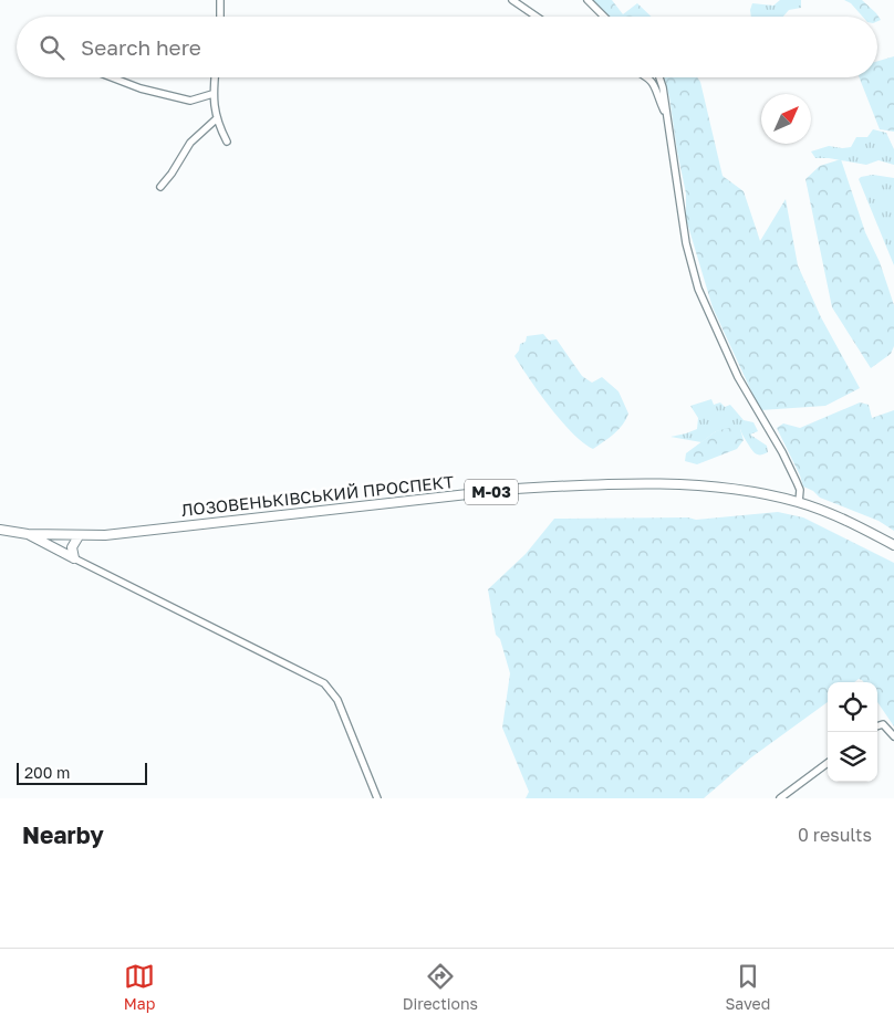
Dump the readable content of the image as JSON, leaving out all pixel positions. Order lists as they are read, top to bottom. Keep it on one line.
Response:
{"streets":{"highway":["М-03","ЛОЗОВЕНЬКІВСЬКИЙ ПРОСПЕКТ"]},"scale_bar":"200 m","north":"top right","page":{"search":"Search here","scale":"200 m","heading":["Nearby","0 results"],"nav":["Map","Directions","Saved"]}}
